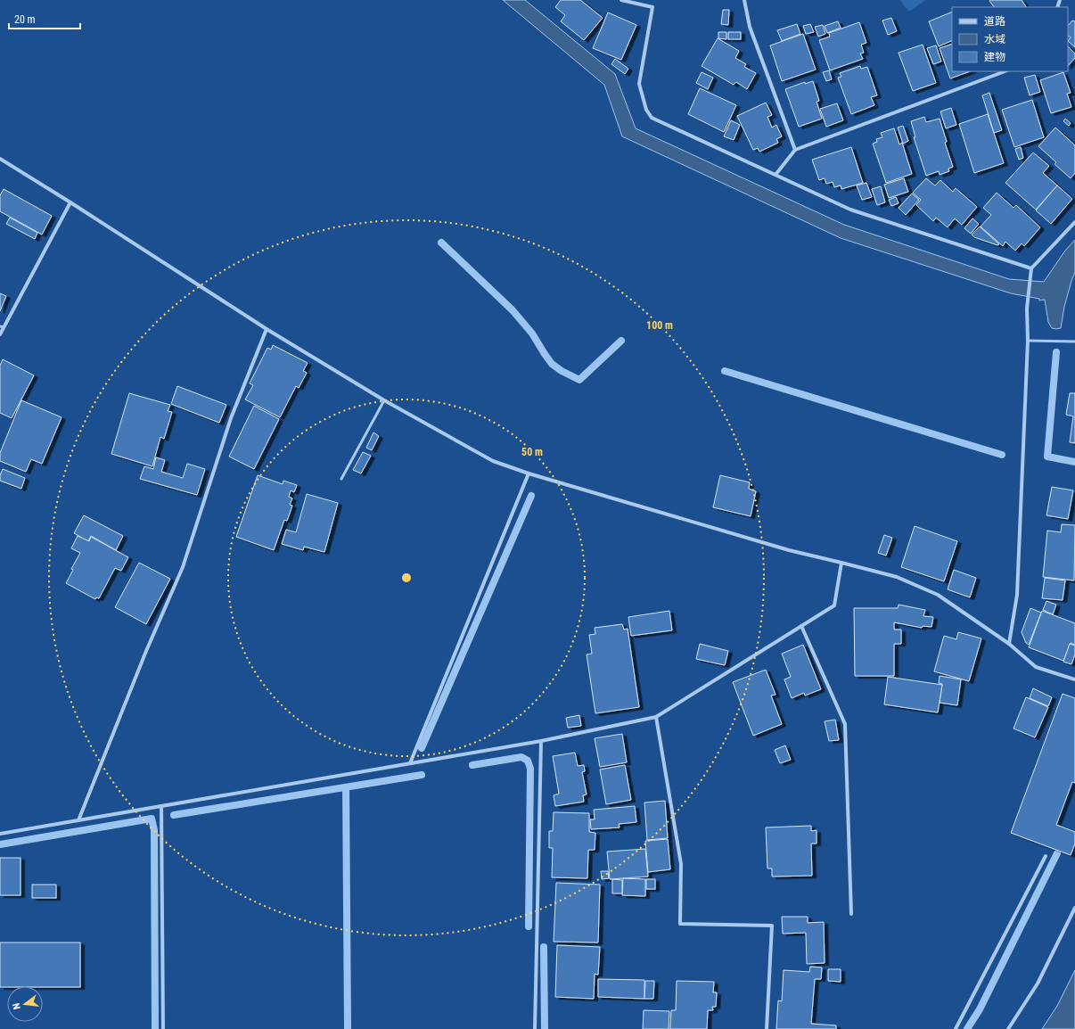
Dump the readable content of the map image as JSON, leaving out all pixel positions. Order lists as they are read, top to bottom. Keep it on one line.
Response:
{"legend":["道路","水域","建物"],"scale_bar":"20 m","north":"left","rings":["100 m","50 m"]}
